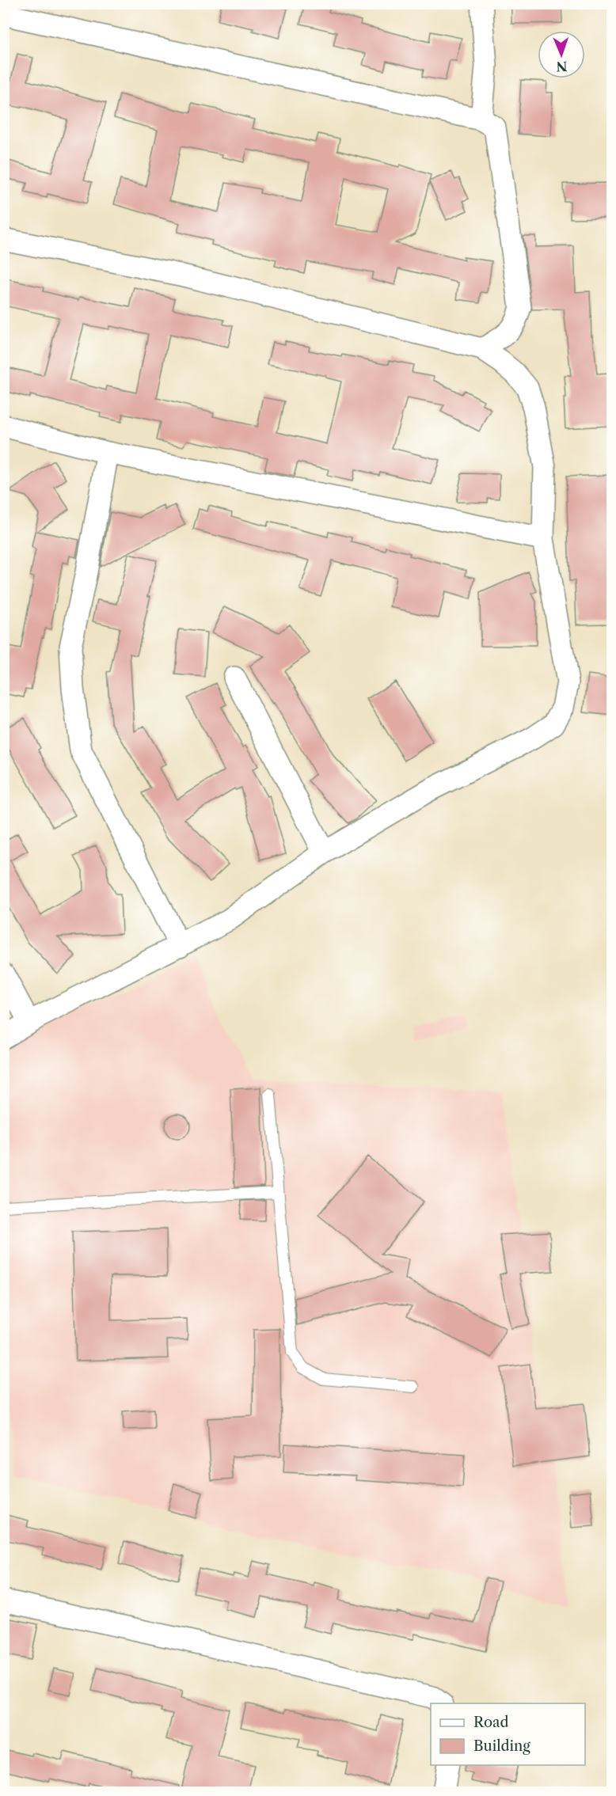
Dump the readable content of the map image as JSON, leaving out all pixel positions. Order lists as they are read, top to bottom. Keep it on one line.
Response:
{"legend":["Road","Building"],"north":"bottom"}
